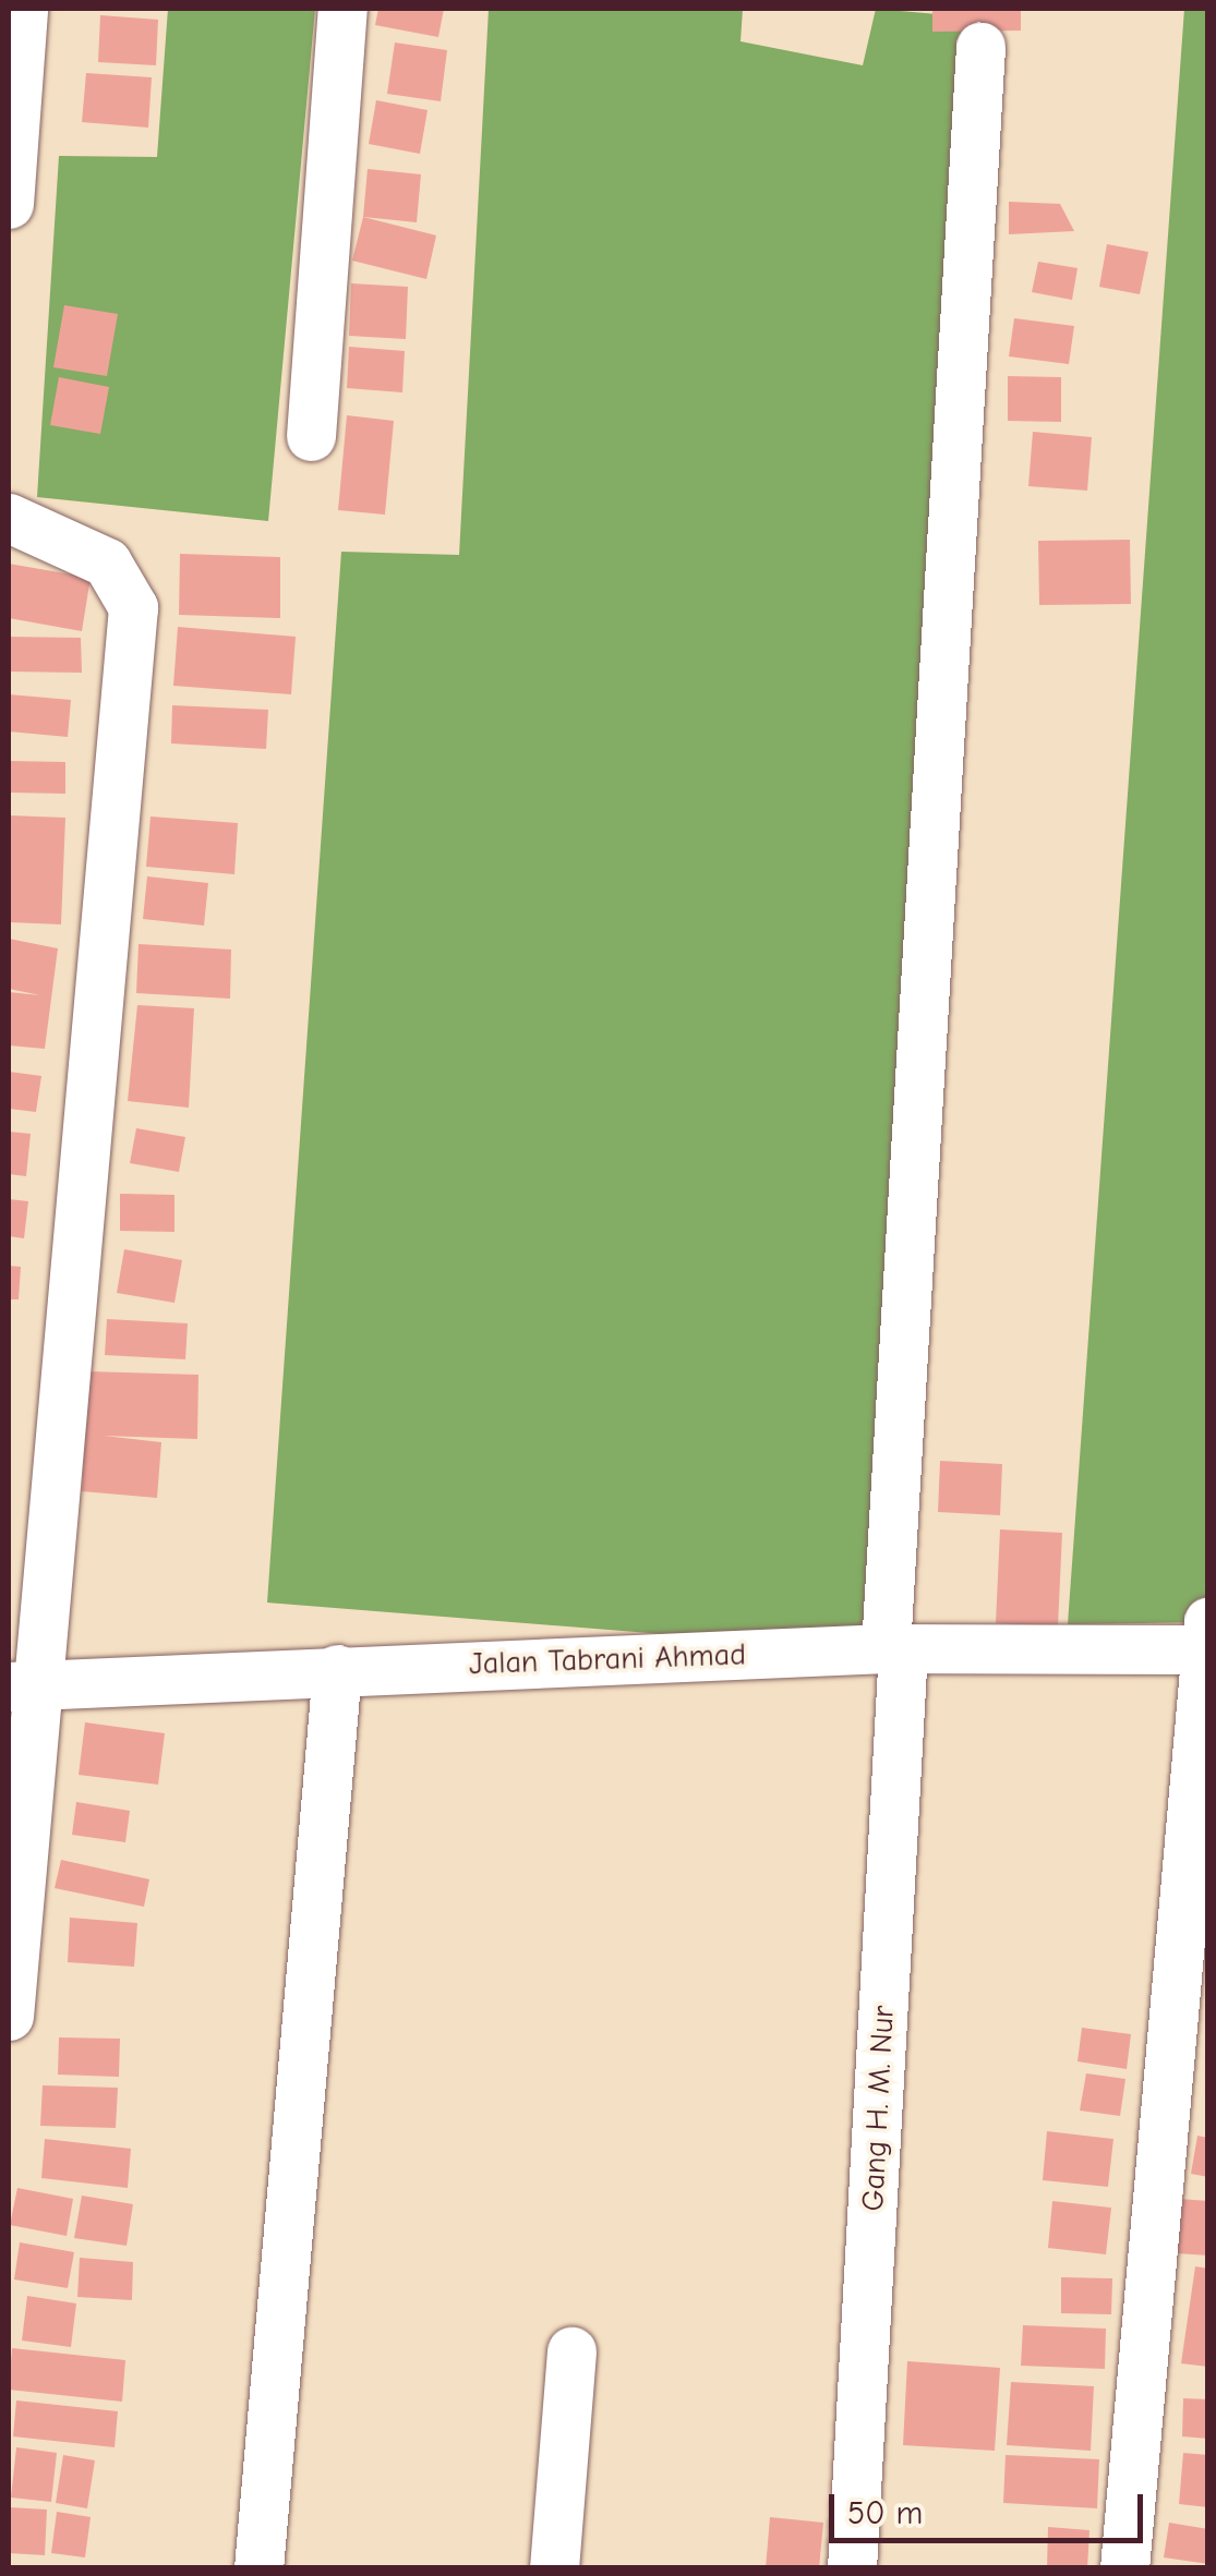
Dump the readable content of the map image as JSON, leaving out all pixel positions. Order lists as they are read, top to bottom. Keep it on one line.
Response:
{"streets":{"street":["Jalan Tabrani Ahmad","Gang H. M. Nur"]},"crossings":[["Jalan Tabrani Ahmad","Gang H. M. Nur"]],"scale_bar":"50 m"}
